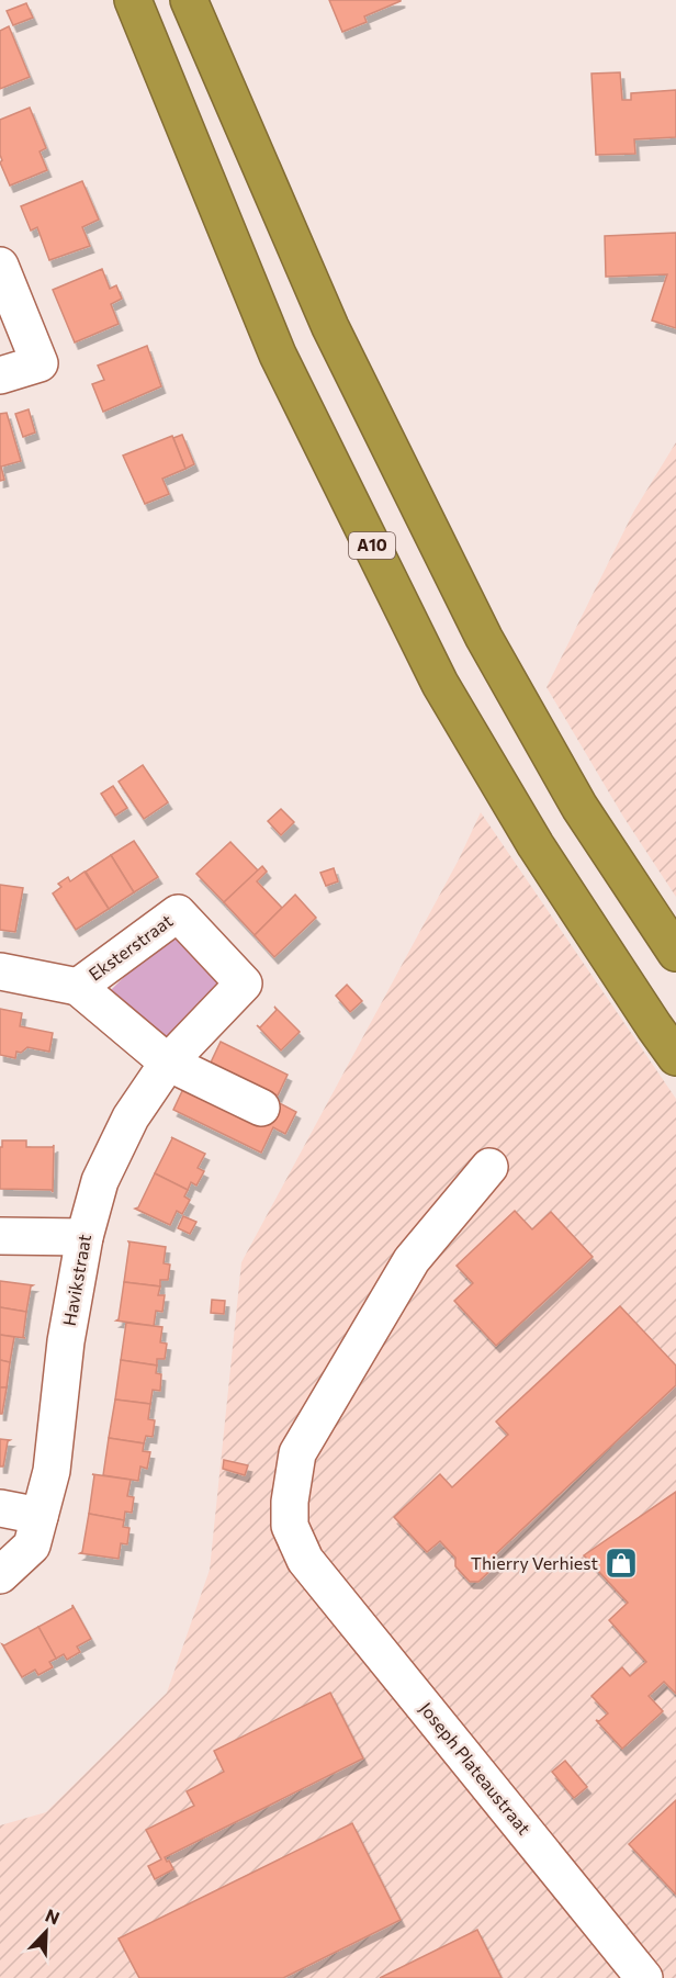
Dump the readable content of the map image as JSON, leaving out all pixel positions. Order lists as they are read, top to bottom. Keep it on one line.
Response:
{"streets":{"highway":["A10"],"street":["Eksterstraat","Havikstraat","Joseph Plateaustraat"]},"crossings":[["Eksterstraat","Havikstraat"]],"places":{"shop":["Thierry Verhiest"]},"north":"top right"}
